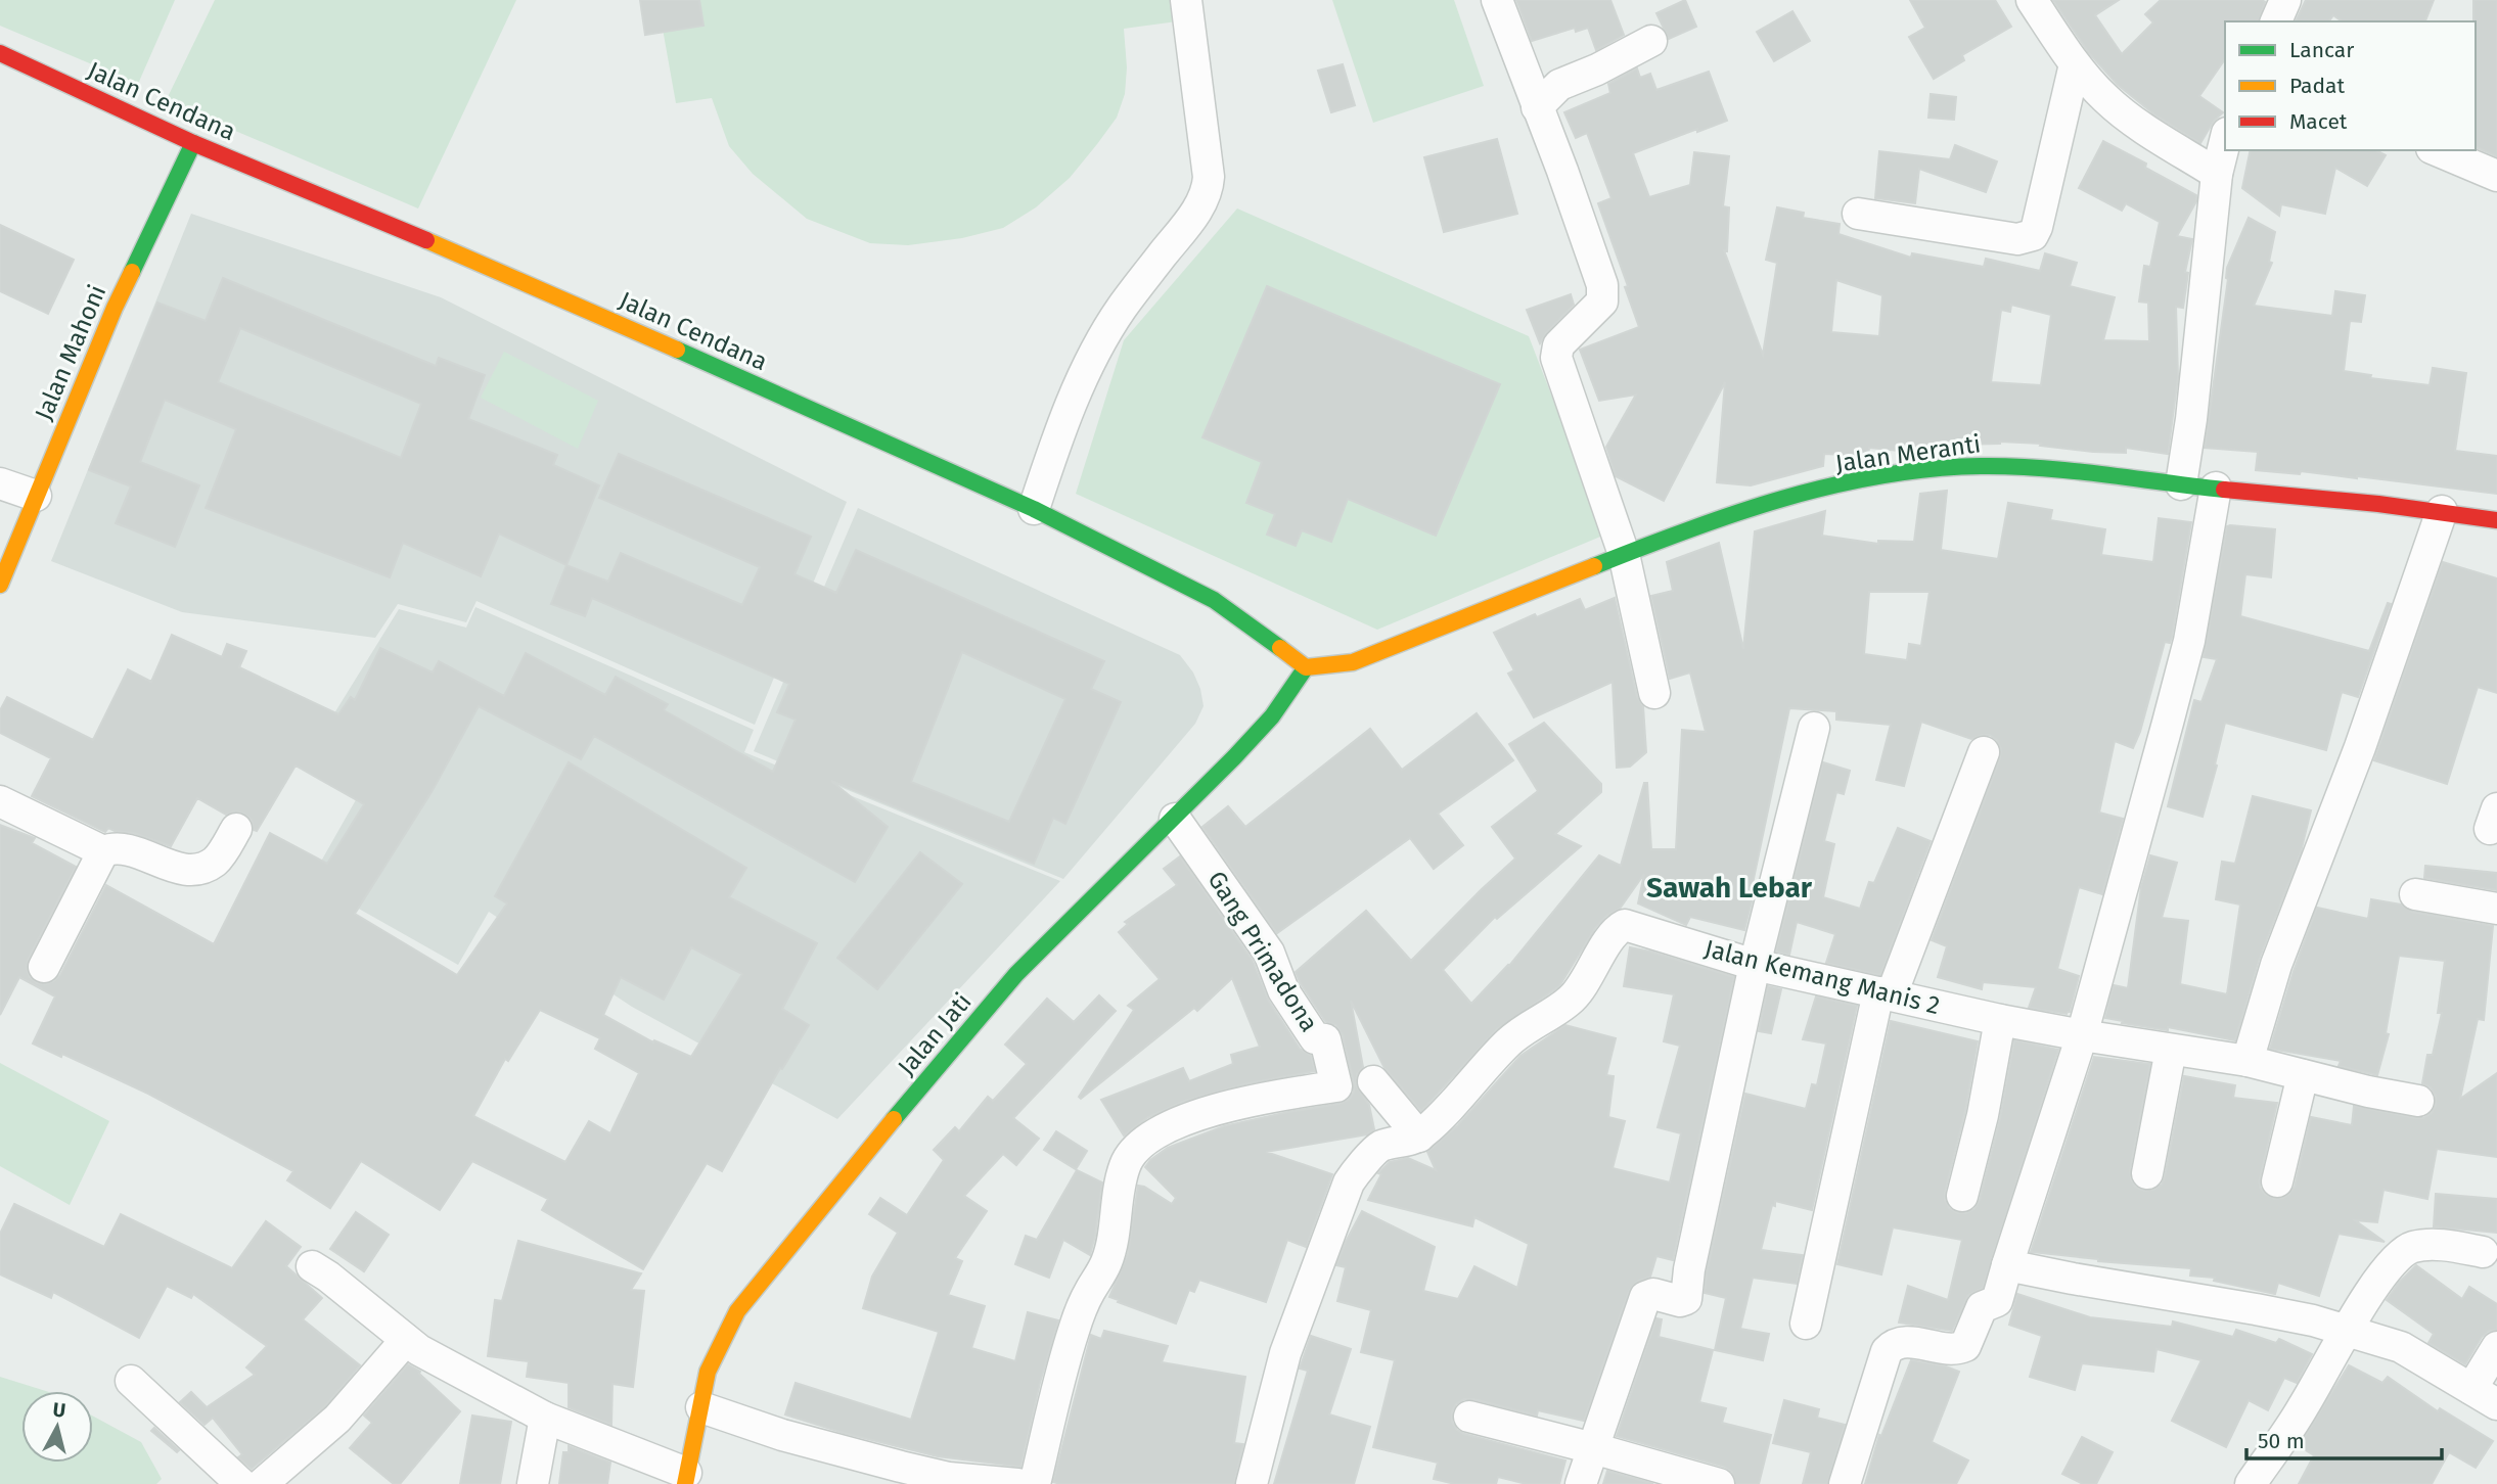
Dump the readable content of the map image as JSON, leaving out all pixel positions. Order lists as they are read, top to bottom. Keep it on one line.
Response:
{"streets":{"main road":["Jalan Cendana","Jalan Mahoni","Jalan Meranti","Jalan Jati"],"street":["Gang Primadona","Jalan Kemang Manis 2"]},"crossings":[["Jalan Cendana","Jalan Mahoni"],["Jalan Cendana","Jalan Meranti"],["Jalan Cendana","Jalan Jati"],["Jalan Meranti","Jalan Jati"],["Gang Primadona","Jalan Jati"]],"districts":["Sawah Lebar"],"legend":["Lancar","Padat","Macet"],"scale_bar":"50 m","north":"top"}
